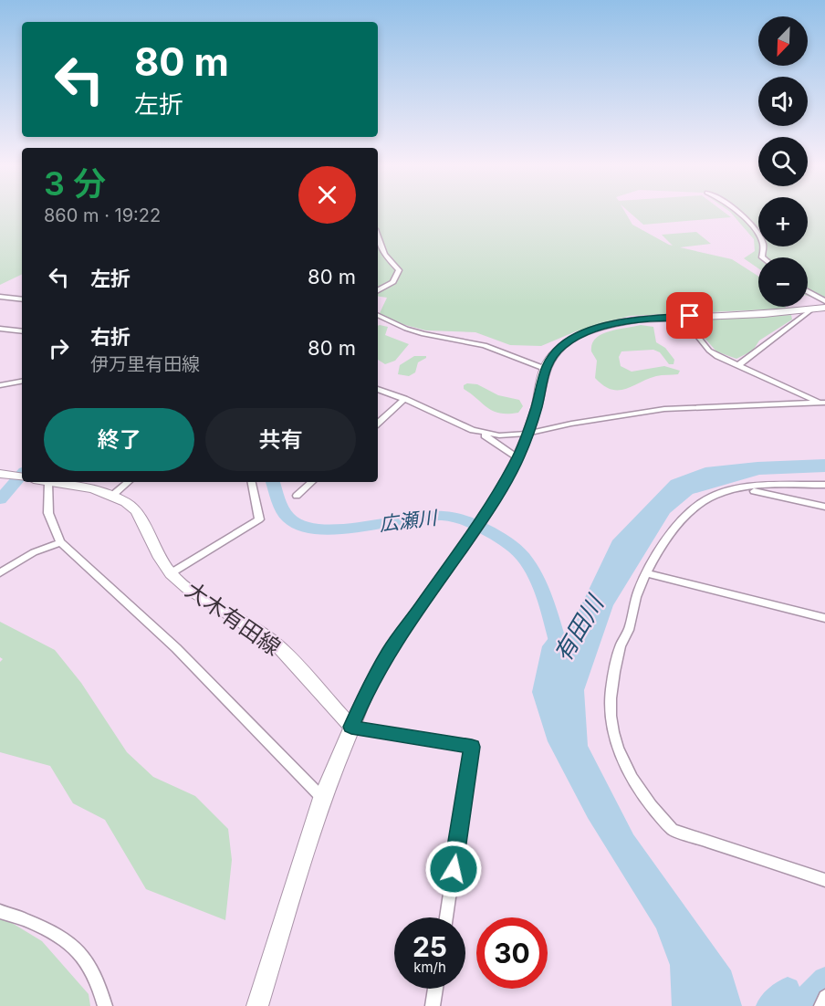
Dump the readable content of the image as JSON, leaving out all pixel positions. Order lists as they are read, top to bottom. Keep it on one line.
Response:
{"streets":{"main road":["大木有田線"]},"water":["広瀬川","有田川"],"north":"bottom left","page":{"map_buttons":["+","−"],"turn":["80 m","左折"],"heading":["3 分","860 m · 19:22"],"list":[{"name":"左折","value":"80 m"},{"name":"右折","note":"伊万里有田線","value":"80 m"}],"buttons":["終了","共有"],"speed":"25 km/h","limit":"30"}}
